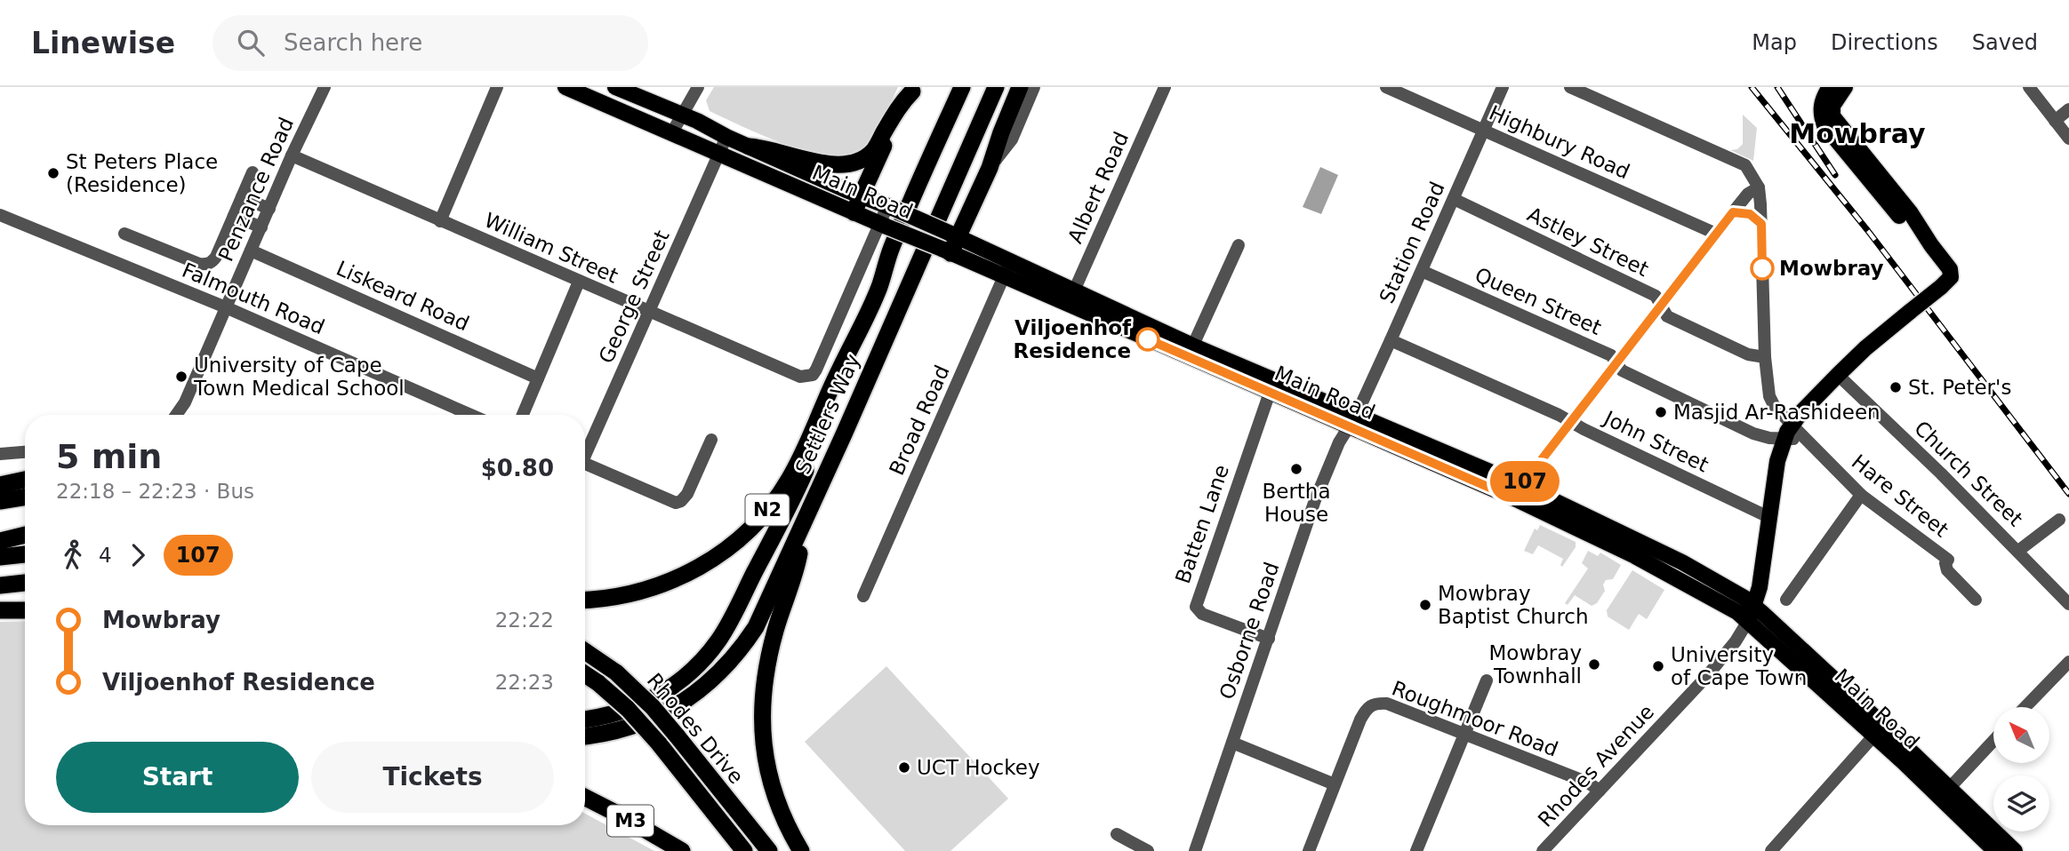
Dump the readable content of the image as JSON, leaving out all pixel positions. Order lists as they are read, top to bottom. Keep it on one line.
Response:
{"streets":{"highway":["Settlers Way","N2","Rhodes Drive","M3"],"main road":["Main Road"],"street":["Highbury Road","Albert Road","Penzance Road","Astley Street","Station Road","William Street","Liskeard Road","George Street","Falmouth Road","Queen Street","Broad Road","John Street","Church Street","Hare Street","Batten Lane","Osborne Road","Roughmoor Road","Rhodes Avenue"]},"crossings":[["Highbury Road","Station Road"],["Albert Road","Main Road"],["Penzance Road","William Street"],["Penzance Road","Liskeard Road"],["Penzance Road","Falmouth Road"],["Main Road","Station Road"],["Main Road","William Street"],["Main Road","George Street"],["Main Road","Broad Road"],["Main Road","Batten Lane"],["Main Road","Osborne Road"],["Main Road","Rhodes Avenue"],["Astley Street","Station Road"],["Astley Street","Hare Street"],["Station Road","Queen Street"],["Station Road","John Street"],["Station Road","Osborne Road"],["William Street","George Street"],["Queen Street","Hare Street"],["Batten Lane","Osborne Road"],["Roughmoor Road","Rhodes Avenue"]],"districts":["Mowbray"],"places":["St Peters Place (Residence)","Mowbray","Viljoenhof Residence","University of Cape Town Medical School","St. Peter's","Masjid Ar-Rashideen","Bertha House","Mowbray Baptist Church","Mowbray Townhall","University of Cape Town","UCT Hockey"],"lines":["bus line 107"],"north":"top left","page":{"header":"Linewise","search":"Search here","nav":["Map","Directions","Saved"],"on_map":"107","heading":["5 min","22:18 – 22:23 · Bus","$0.80"],"legs":["4","107"],"list":[{"name":"Mowbray","value":"22:22"},{"name":"Viljoenhof Residence","value":"22:23"}],"buttons":["Start","Tickets"]}}
